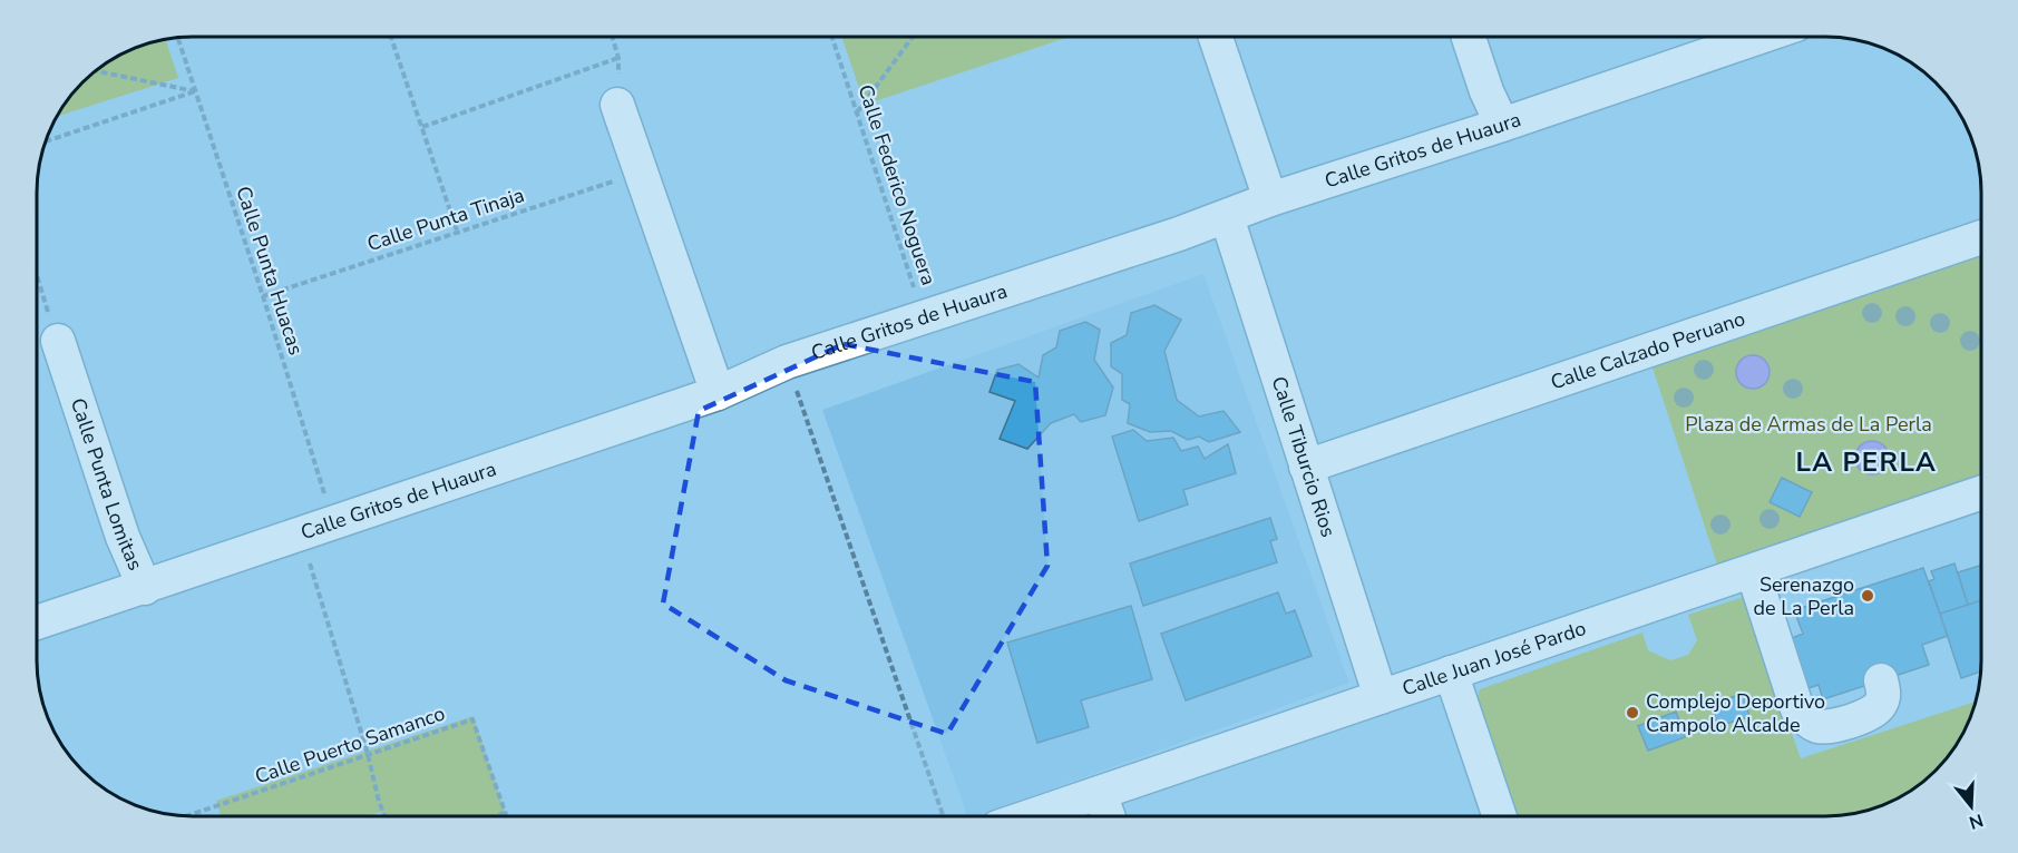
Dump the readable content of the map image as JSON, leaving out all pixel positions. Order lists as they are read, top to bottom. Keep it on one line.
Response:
{"streets":{"street":["Calle Gritos de Huaura","Calle Calzado Peruano","Calle Tiburcio Rios","Calle Punta Lomitas","Calle Juan José Pardo"],"path":["Calle Federico Noguera","Calle Punta Tinaja","Calle Punta Huacas","Calle Puerto Samanco"]},"crossings":[["Calle Gritos de Huaura","Calle Federico Noguera"],["Calle Gritos de Huaura","Calle Punta Huacas"],["Calle Gritos de Huaura","Calle Tiburcio Rios"],["Calle Gritos de Huaura","Calle Punta Lomitas"],["Calle Punta Tinaja","Calle Punta Huacas"],["Calle Calzado Peruano","Calle Tiburcio Rios"],["Calle Tiburcio Rios","Calle Juan José Pardo"]],"districts":["LA PERLA"],"parks":["Plaza de Armas de La Perla"],"places":["Serenazgo de La Perla","Complejo Deportivo Campolo Alcalde"],"north":"bottom"}
